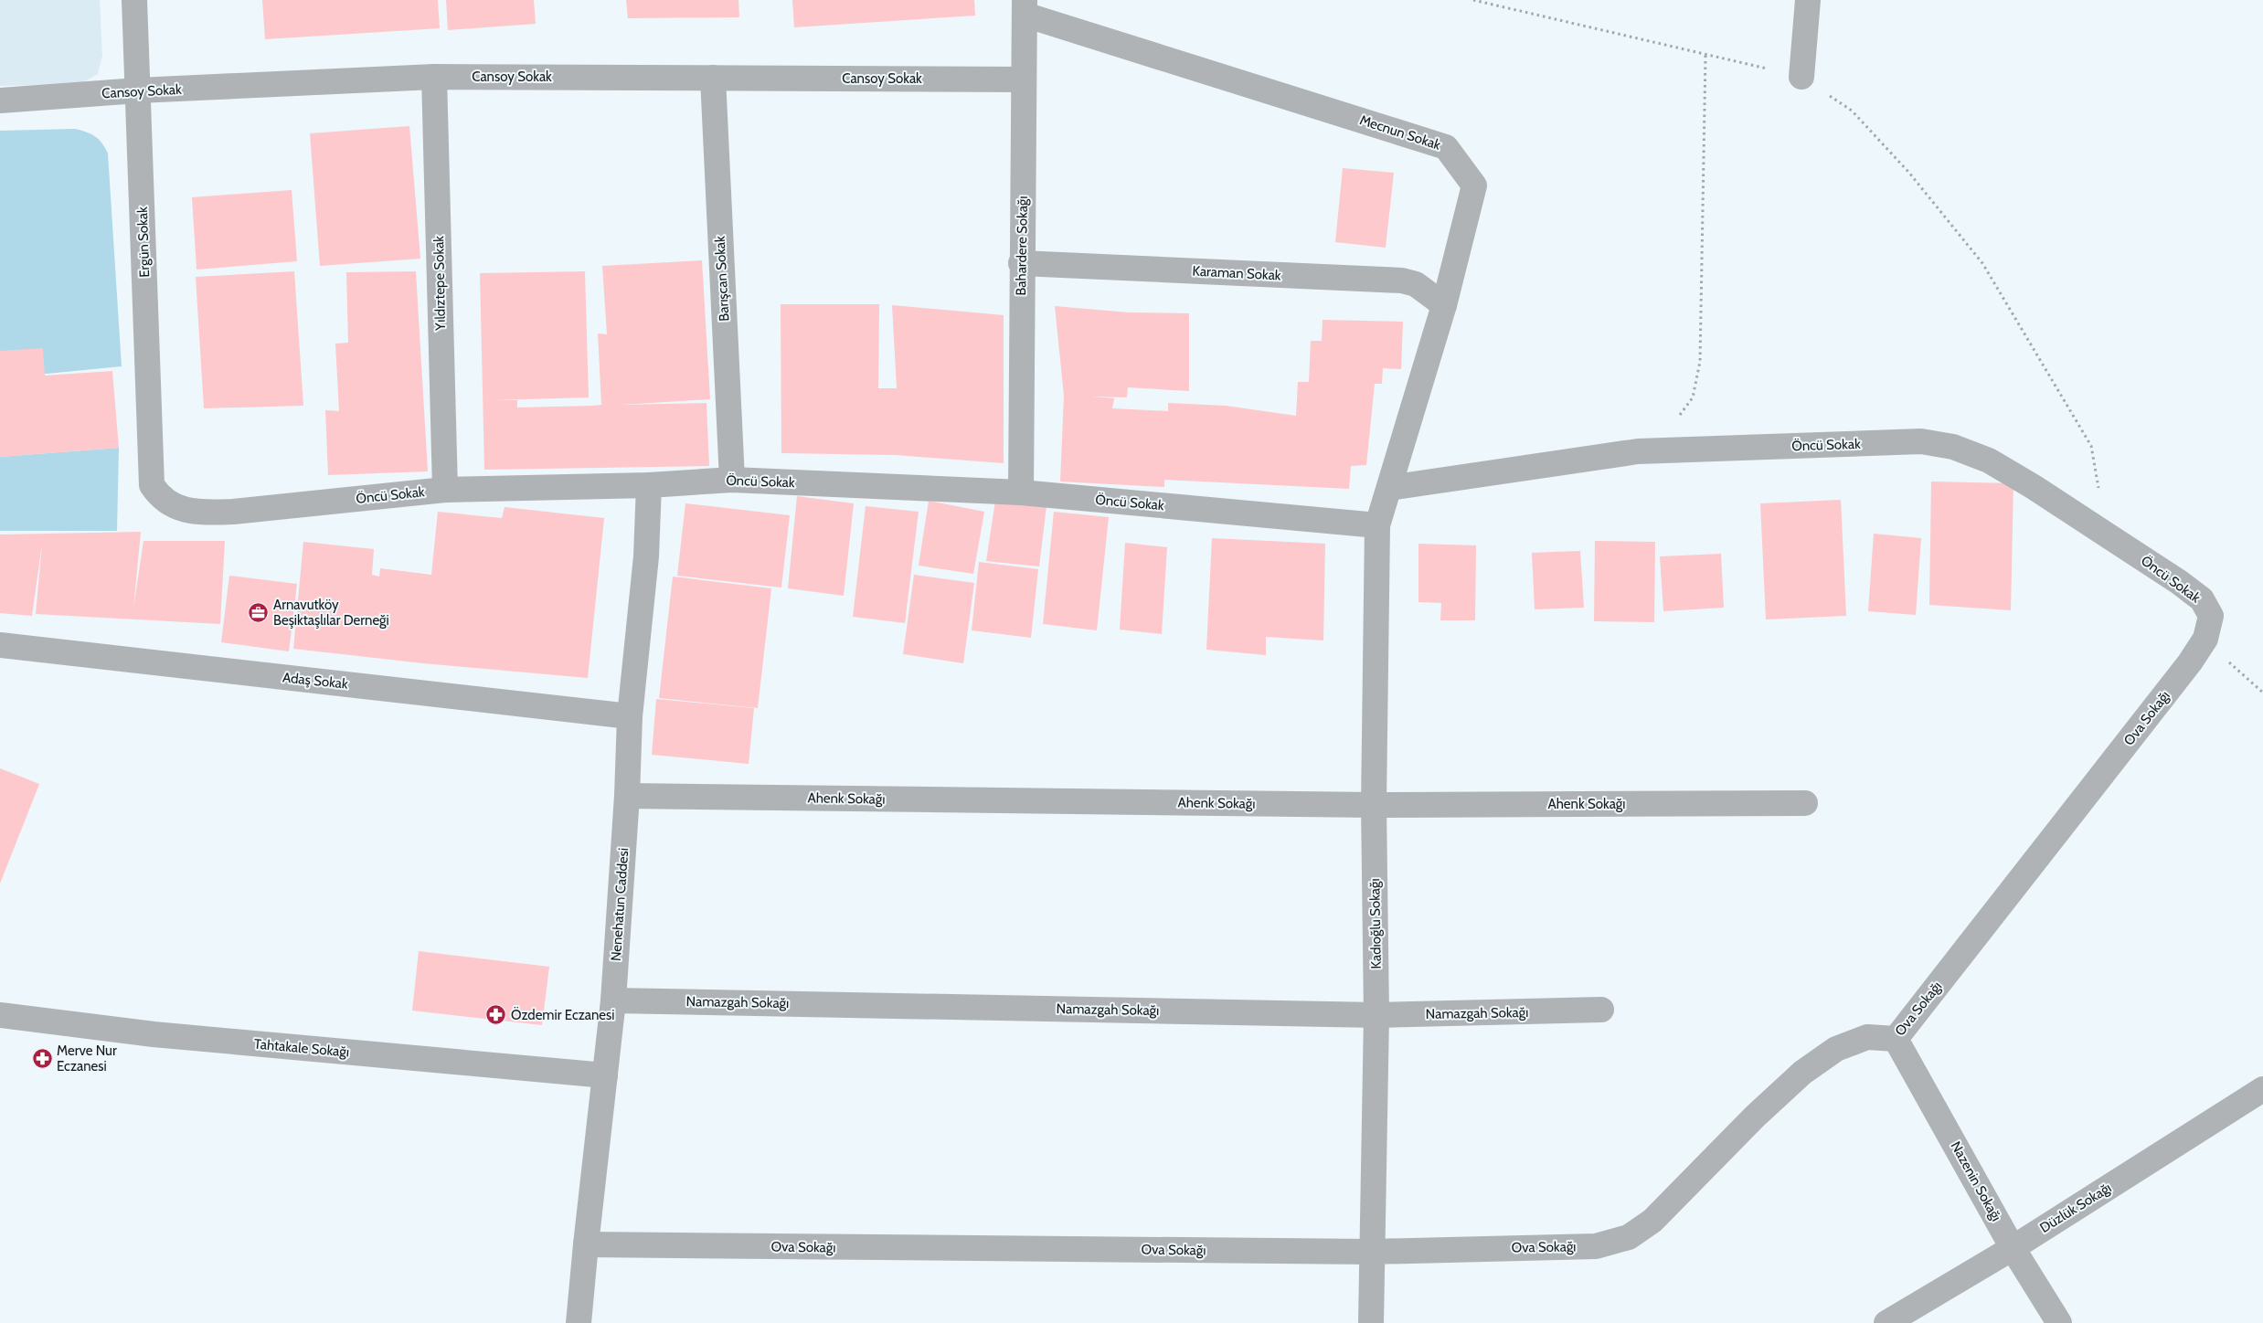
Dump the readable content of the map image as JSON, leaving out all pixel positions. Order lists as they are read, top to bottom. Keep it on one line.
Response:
{"streets":{"street":["Cansoy Sokak","Mecnun Sokak","Ergün Sokak","Bahardere Sokağı","Karaman Sokak","Barışcan Sokak","Yıldıztepe Sokak","Öncü Sokak","Adaş Sokak","Ova Sokağı","Ahenk Sokağı","Nenehatun Caddesi","Kadıoğlu Sokağı","Namazgah Sokağı","Tahtakale Sokağı","Nazenin Sokağı","Düzlük Sokağı"]},"crossings":[["Cansoy Sokak","Ergün Sokak"],["Cansoy Sokak","Bahardere Sokağı"],["Cansoy Sokak","Barışcan Sokak"],["Cansoy Sokak","Yıldıztepe Sokak"],["Mecnun Sokak","Bahardere Sokağı"],["Mecnun Sokak","Karaman Sokak"],["Mecnun Sokak","Öncü Sokak"],["Mecnun Sokak","Kadıoğlu Sokağı"],["Ergün Sokak","Öncü Sokak"],["Bahardere Sokağı","Karaman Sokak"],["Bahardere Sokağı","Öncü Sokak"],["Barışcan Sokak","Öncü Sokak"],["Yıldıztepe Sokak","Öncü Sokak"],["Öncü Sokak","Ova Sokağı"],["Öncü Sokak","Nenehatun Caddesi"],["Öncü Sokak","Kadıoğlu Sokağı"],["Adaş Sokak","Nenehatun Caddesi"],["Ova Sokağı","Nenehatun Caddesi"],["Ova Sokağı","Kadıoğlu Sokağı"],["Ova Sokağı","Nazenin Sokağı"],["Ahenk Sokağı","Nenehatun Caddesi"],["Ahenk Sokağı","Kadıoğlu Sokağı"],["Nenehatun Caddesi","Namazgah Sokağı"],["Nenehatun Caddesi","Tahtakale Sokağı"],["Kadıoğlu Sokağı","Namazgah Sokağı"],["Nazenin Sokağı","Düzlük Sokağı"]],"places":{"office":["Arnavutköy Beşiktaşlılar Derneği"],"pharmacy":["Özdemir Eczanesi","Merve Nur Eczanesi"]}}
